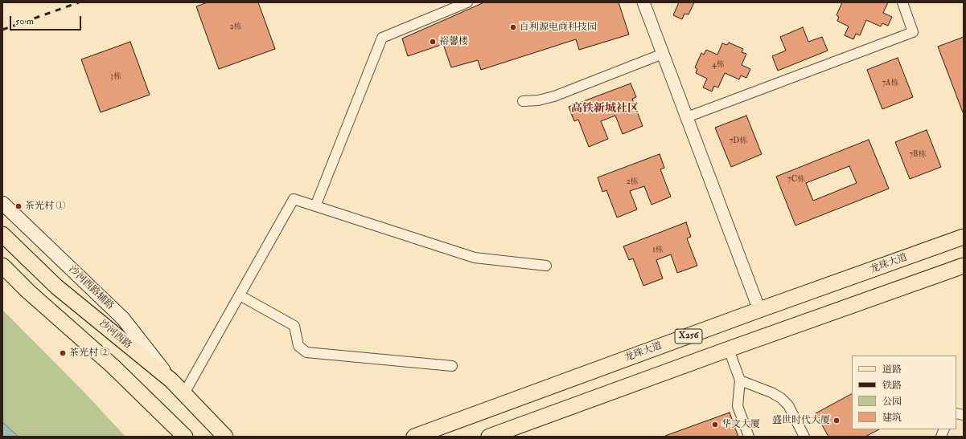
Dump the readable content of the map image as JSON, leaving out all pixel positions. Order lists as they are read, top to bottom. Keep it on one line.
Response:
{"streets":{"main road":["龙珠大道","沙河西路辅路","沙河西路","X256"]},"crossings":[["沙河西路辅路","沙河西路"]],"districts":["高铁新城社区"],"places":["百利源电商科技园","裕馨楼","茶光村 ①","茶光村 ②","盛世时代大厦","华文大厦"],"house_numbers":["2栋","4栋","3栋","7A栋","7D栋","7B栋","7C栋","2栋","1栋"],"legend":["道路","铁路","公园","建筑"],"scale_bar":"50 m"}
